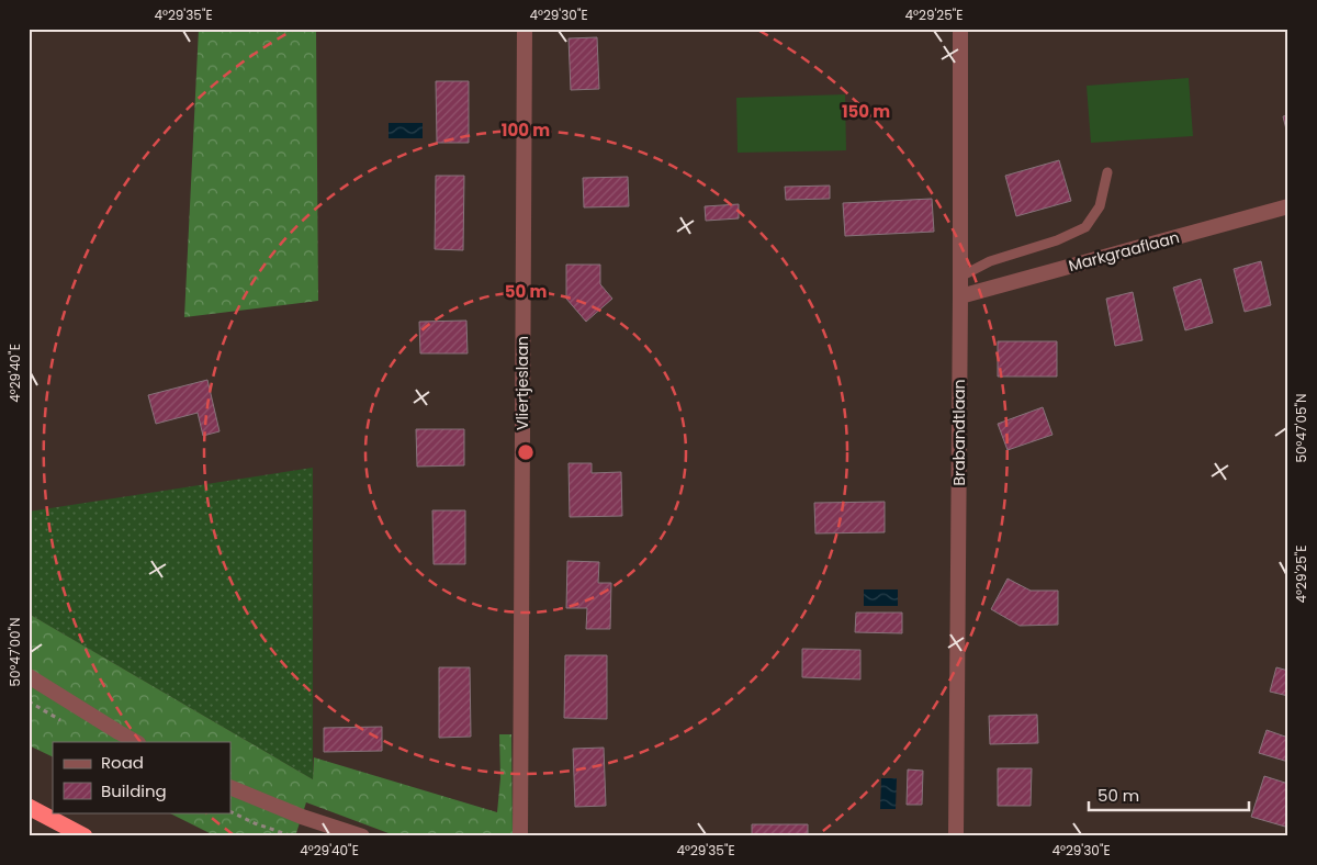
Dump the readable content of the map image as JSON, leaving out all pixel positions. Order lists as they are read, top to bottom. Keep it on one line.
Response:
{"streets":{"street":["Markgraaflaan","Vliertjeslaan","Brabandtlaan"]},"crossings":[["Markgraaflaan","Brabandtlaan"]],"legend":["Road","Building"],"scale_bar":"50 m","coordinates":["4°29'35\"E","4°29'30\"E","4°29'25\"E","4°29'40\"E","50°47'05\"N","50°47'00\"N"],"rings":["150 m","100 m","50 m"]}
